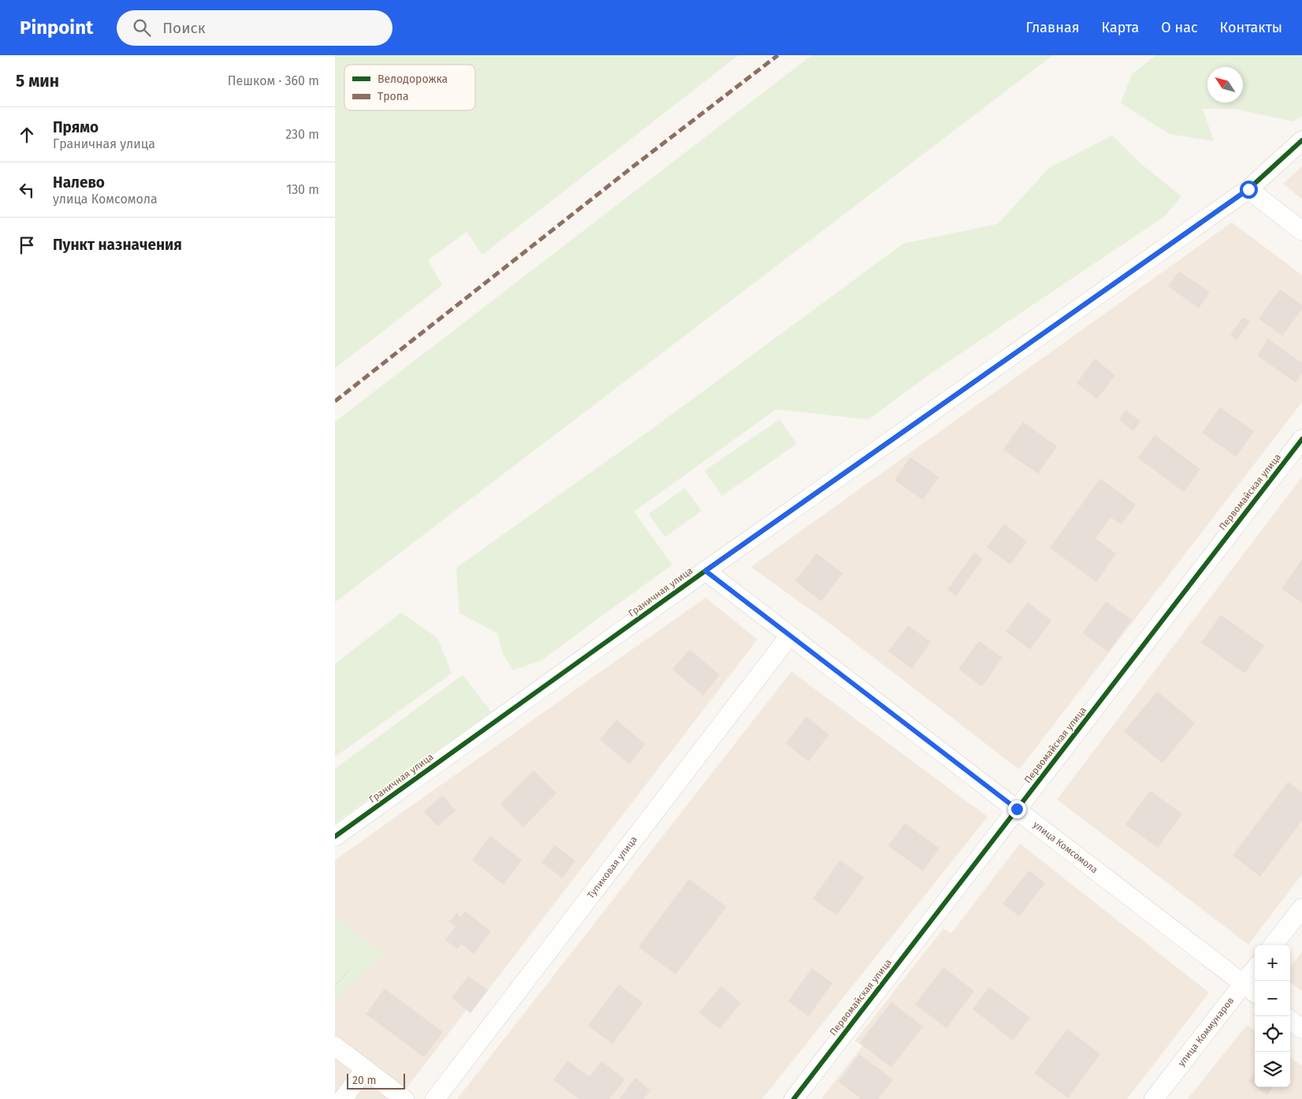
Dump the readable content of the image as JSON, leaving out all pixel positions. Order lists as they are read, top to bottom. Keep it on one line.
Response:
{"streets":{"street":["Первомайская улица","Граничная улица","улица Комсомола","Тупиковая улица","улица Коммунаров"]},"crossings":[["Первомайская улица","улица Комсомола"],["Граничная улица","улица Комсомола"],["улица Комсомола","Тупиковая улица"],["улица Комсомола","улица Коммунаров"]],"legend":["Велодорожка","Тропа"],"scale_bar":"20 m","north":"top left","page":{"header":"Pinpoint","search":"Поиск","nav":["Главная","Карта","О нас","Контакты"],"heading":["5 мин","Пешком · 360 m"],"list":[["Прямо","Граничная улица","230 m"],["Налево","улица Комсомола","130 m"],"Пункт назначения"],"map_buttons":["+","−"],"scale":"20 m"}}
